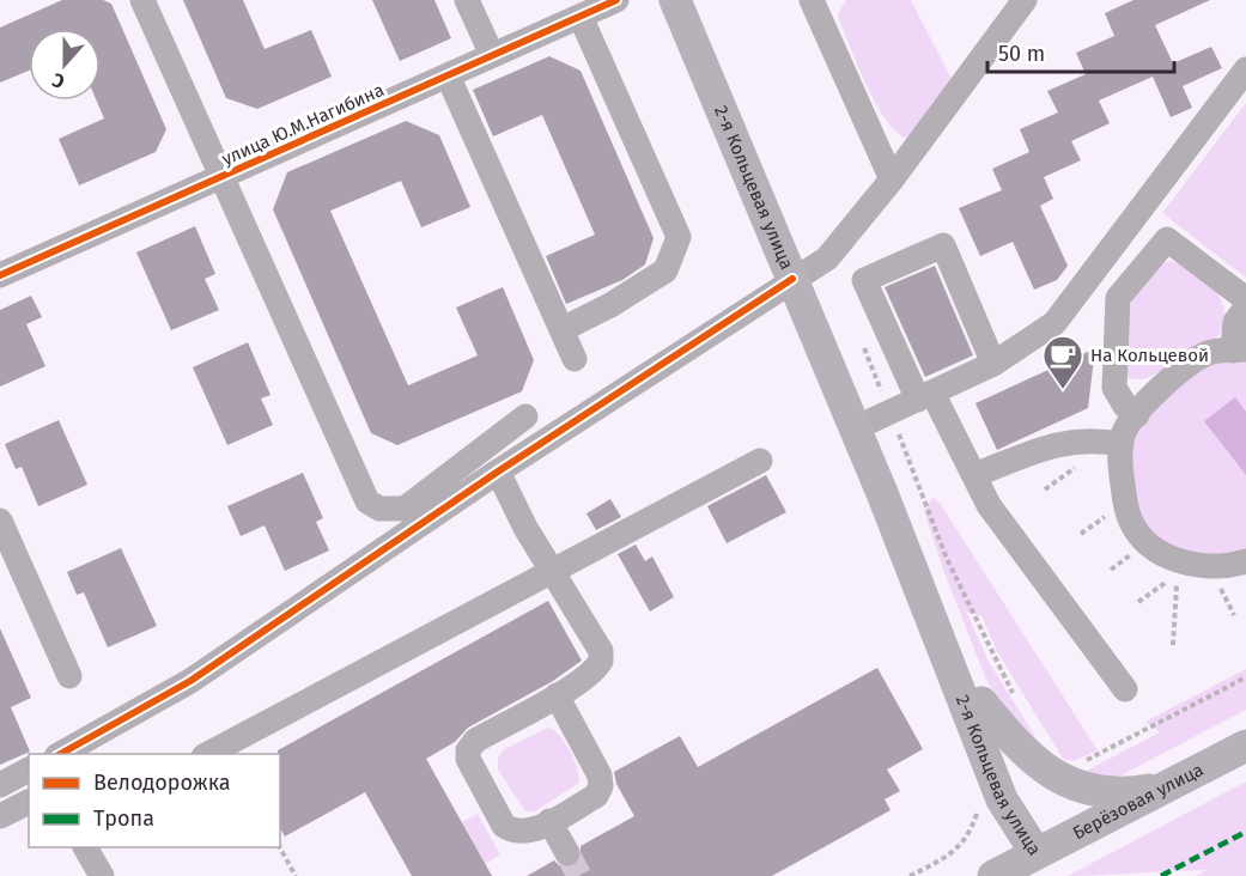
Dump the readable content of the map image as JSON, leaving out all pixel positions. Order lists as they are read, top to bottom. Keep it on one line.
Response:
{"streets":{"main road":["2-я Кольцевая улица","Берёзовая улица"],"street":["улица Ю.М.Нагибина"]},"crossings":[["2-я Кольцевая улица","Берёзовая улица"]],"places":{"cafe":["На Кольцевой"]},"legend":["Велодорожка","Тропа"],"scale_bar":"50 m","north":"bottom"}
